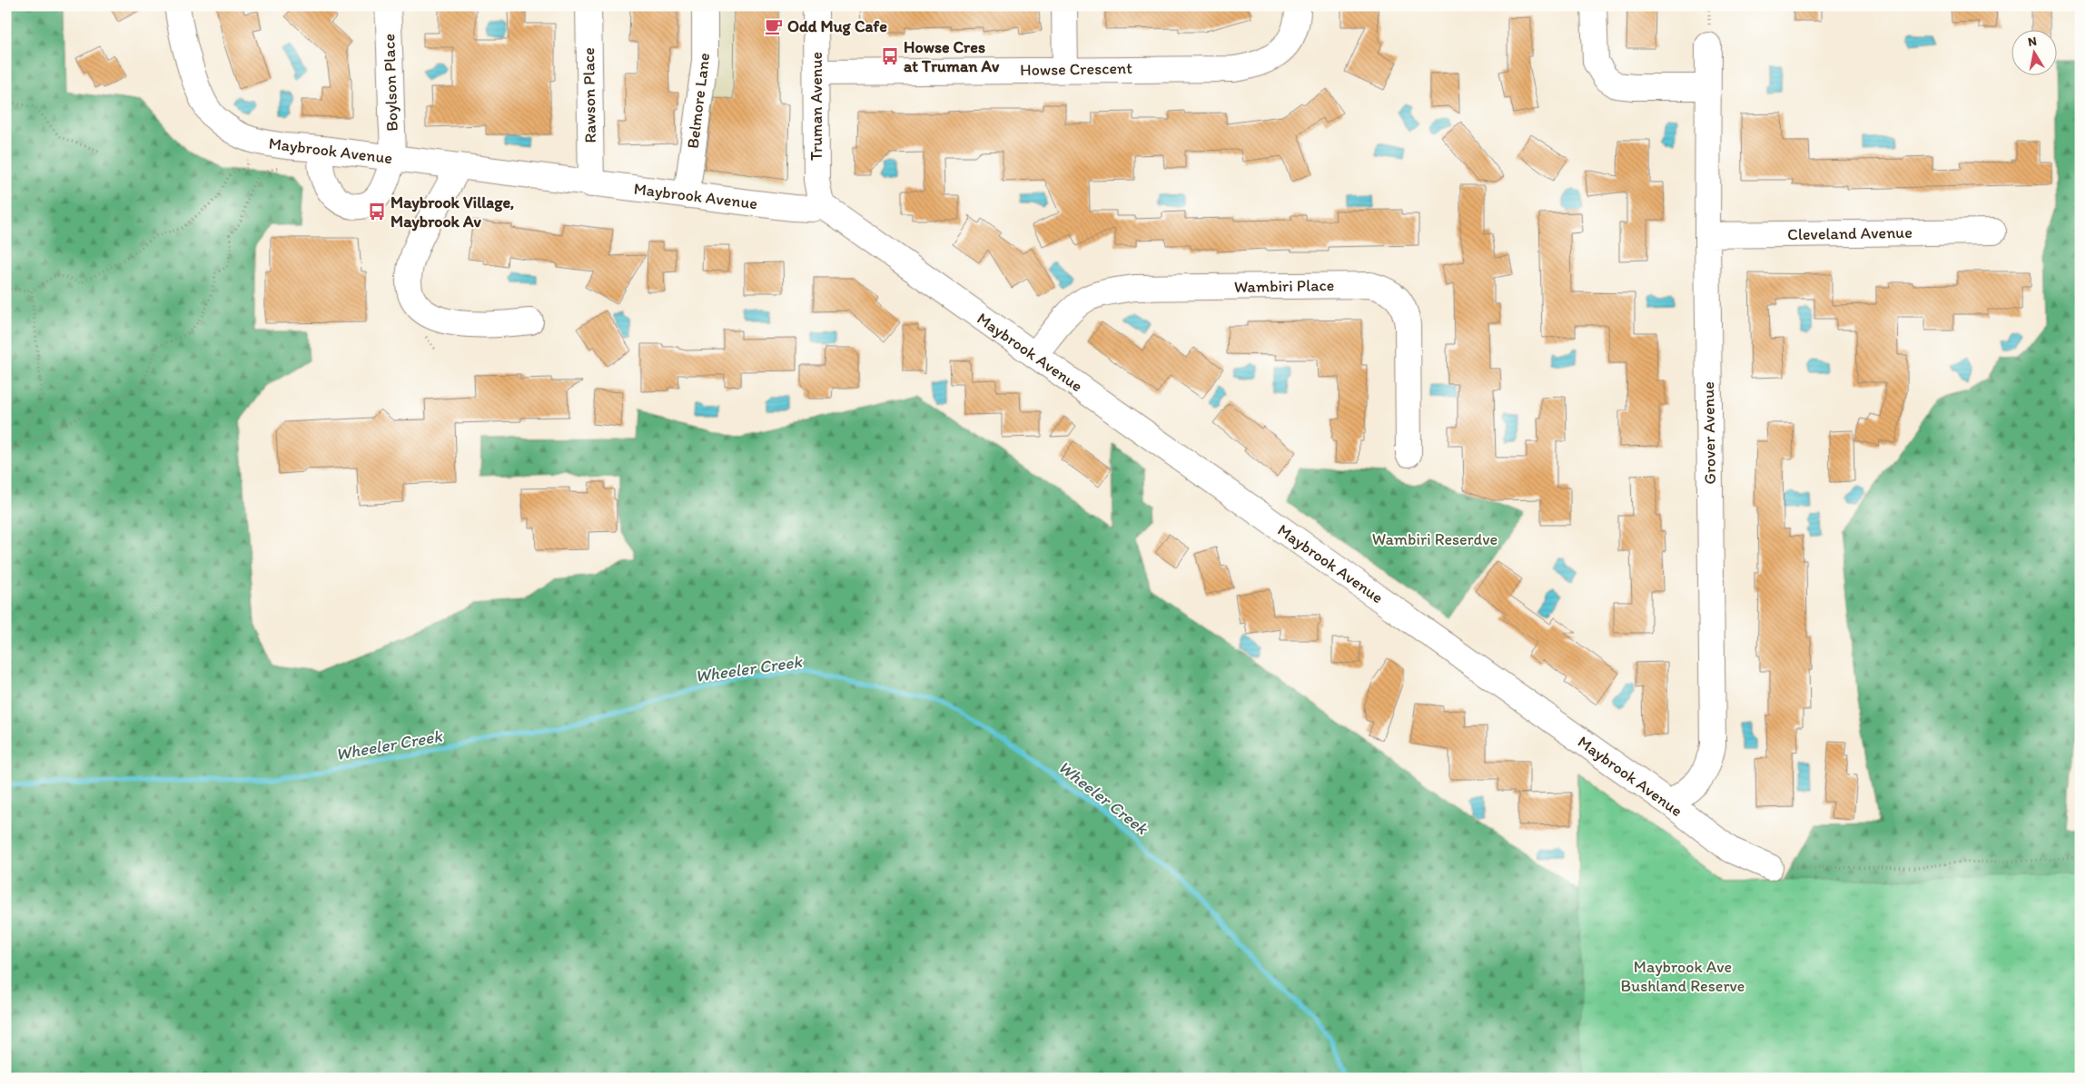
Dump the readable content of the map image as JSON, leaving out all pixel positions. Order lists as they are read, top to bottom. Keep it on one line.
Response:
{"streets":{"street":["Howse Crescent","Boylson Place","Rawson Place","Belmore Lane","Truman Avenue","Maybrook Avenue","Cleveland Avenue","Wambiri Place","Grover Avenue"]},"crossings":[["Howse Crescent","Truman Avenue"],["Boylson Place","Maybrook Avenue"],["Rawson Place","Maybrook Avenue"],["Belmore Lane","Maybrook Avenue"],["Truman Avenue","Maybrook Avenue"],["Maybrook Avenue","Wambiri Place"],["Maybrook Avenue","Grover Avenue"],["Cleveland Avenue","Grover Avenue"]],"water":["Wheeler Creek"],"parks":["Wambiri Reserdve","Maybrook Ave Bushland Reserve"],"places":{"cafe":["Odd Mug Cafe"],"bus stop":["Howse Cres at Truman Av","Maybrook Village, Maybrook Av"]},"north":"top"}
